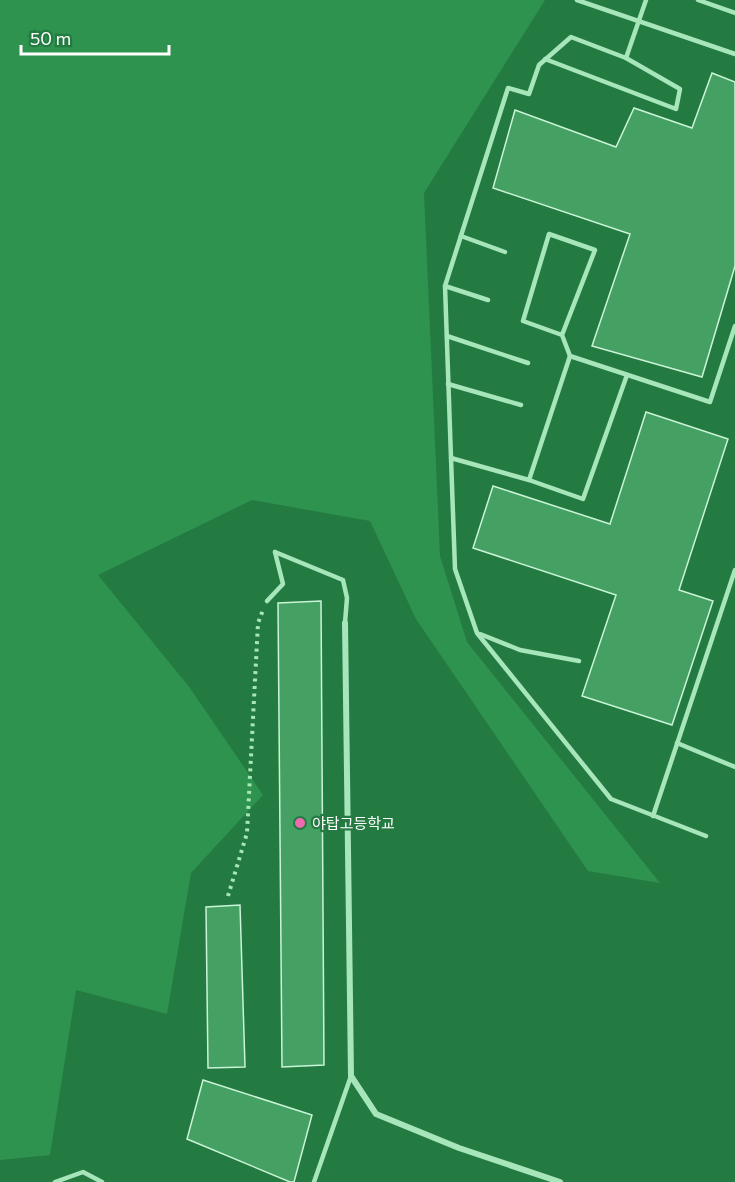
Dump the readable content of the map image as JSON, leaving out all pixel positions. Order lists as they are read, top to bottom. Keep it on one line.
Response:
{"places":["야탑고등학교"],"scale_bar":"50 m"}
